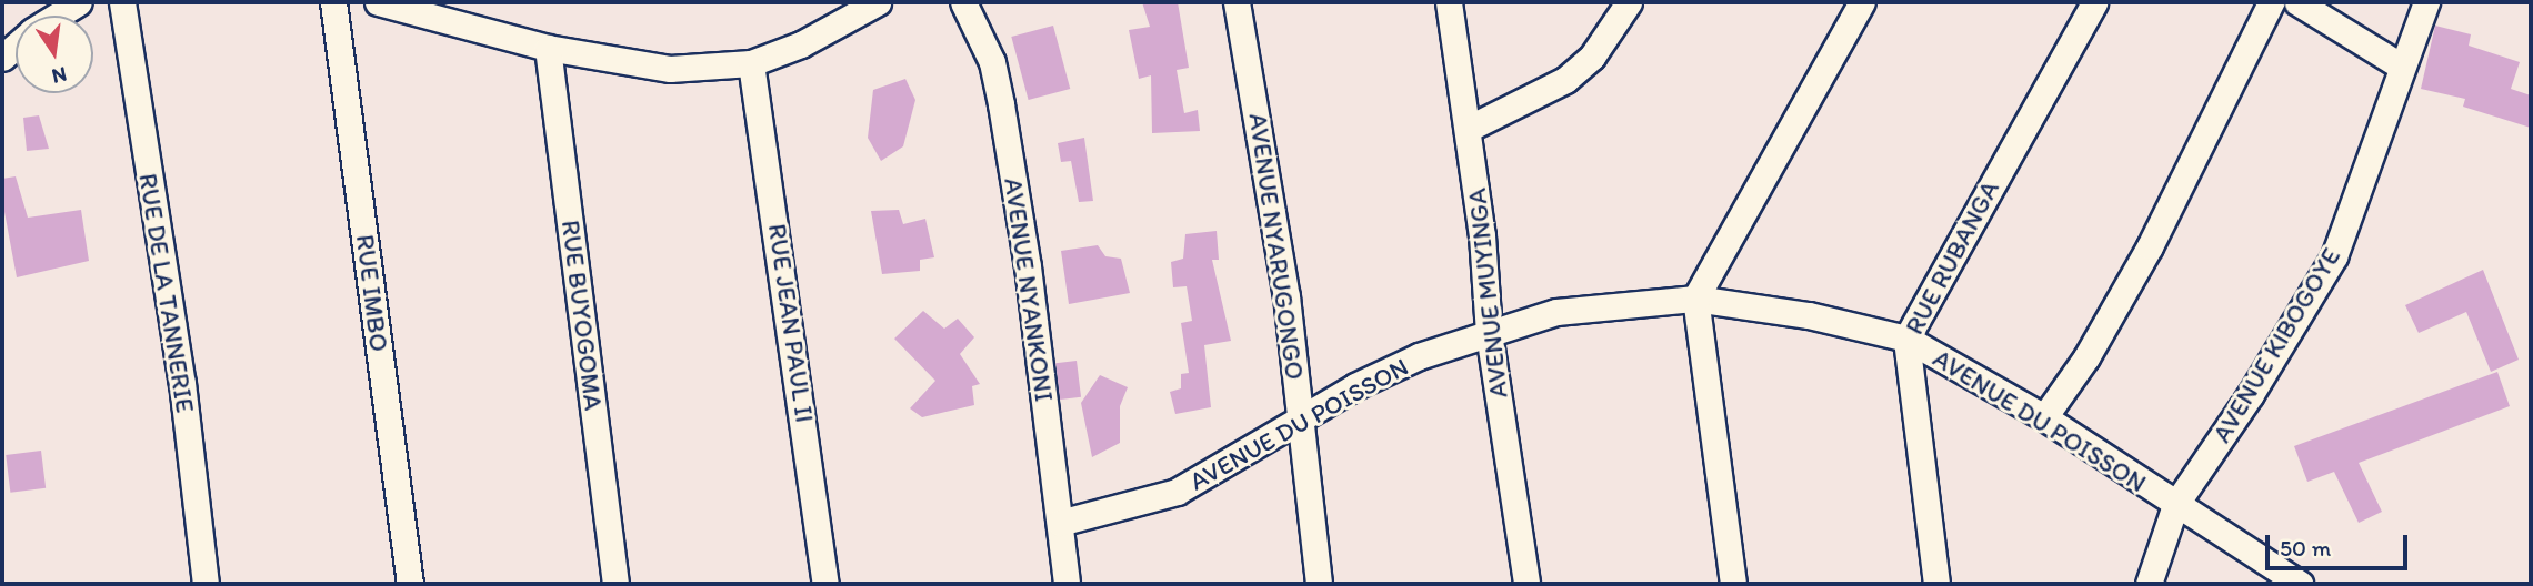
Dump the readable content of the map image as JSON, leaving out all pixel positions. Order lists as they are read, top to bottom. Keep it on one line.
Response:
{"streets":{"street":["AVENUE NYARUGONGO","RUE RUBANGA","AVENUE NYANKONI","RUE DE LA TANNERIE","RUE IMBO","AVENUE MUYINGA","RUE BUYOGOMA","RUE JEAN PAUL II","AVENUE KIBOGOYE","AVENUE DU POISSON"]},"crossings":[["AVENUE NYARUGONGO","AVENUE DU POISSON"],["RUE RUBANGA","AVENUE DU POISSON"],["AVENUE NYANKONI","AVENUE DU POISSON"],["AVENUE MUYINGA","AVENUE DU POISSON"],["AVENUE KIBOGOYE","AVENUE DU POISSON"]],"scale_bar":"50 m","north":"bottom"}
